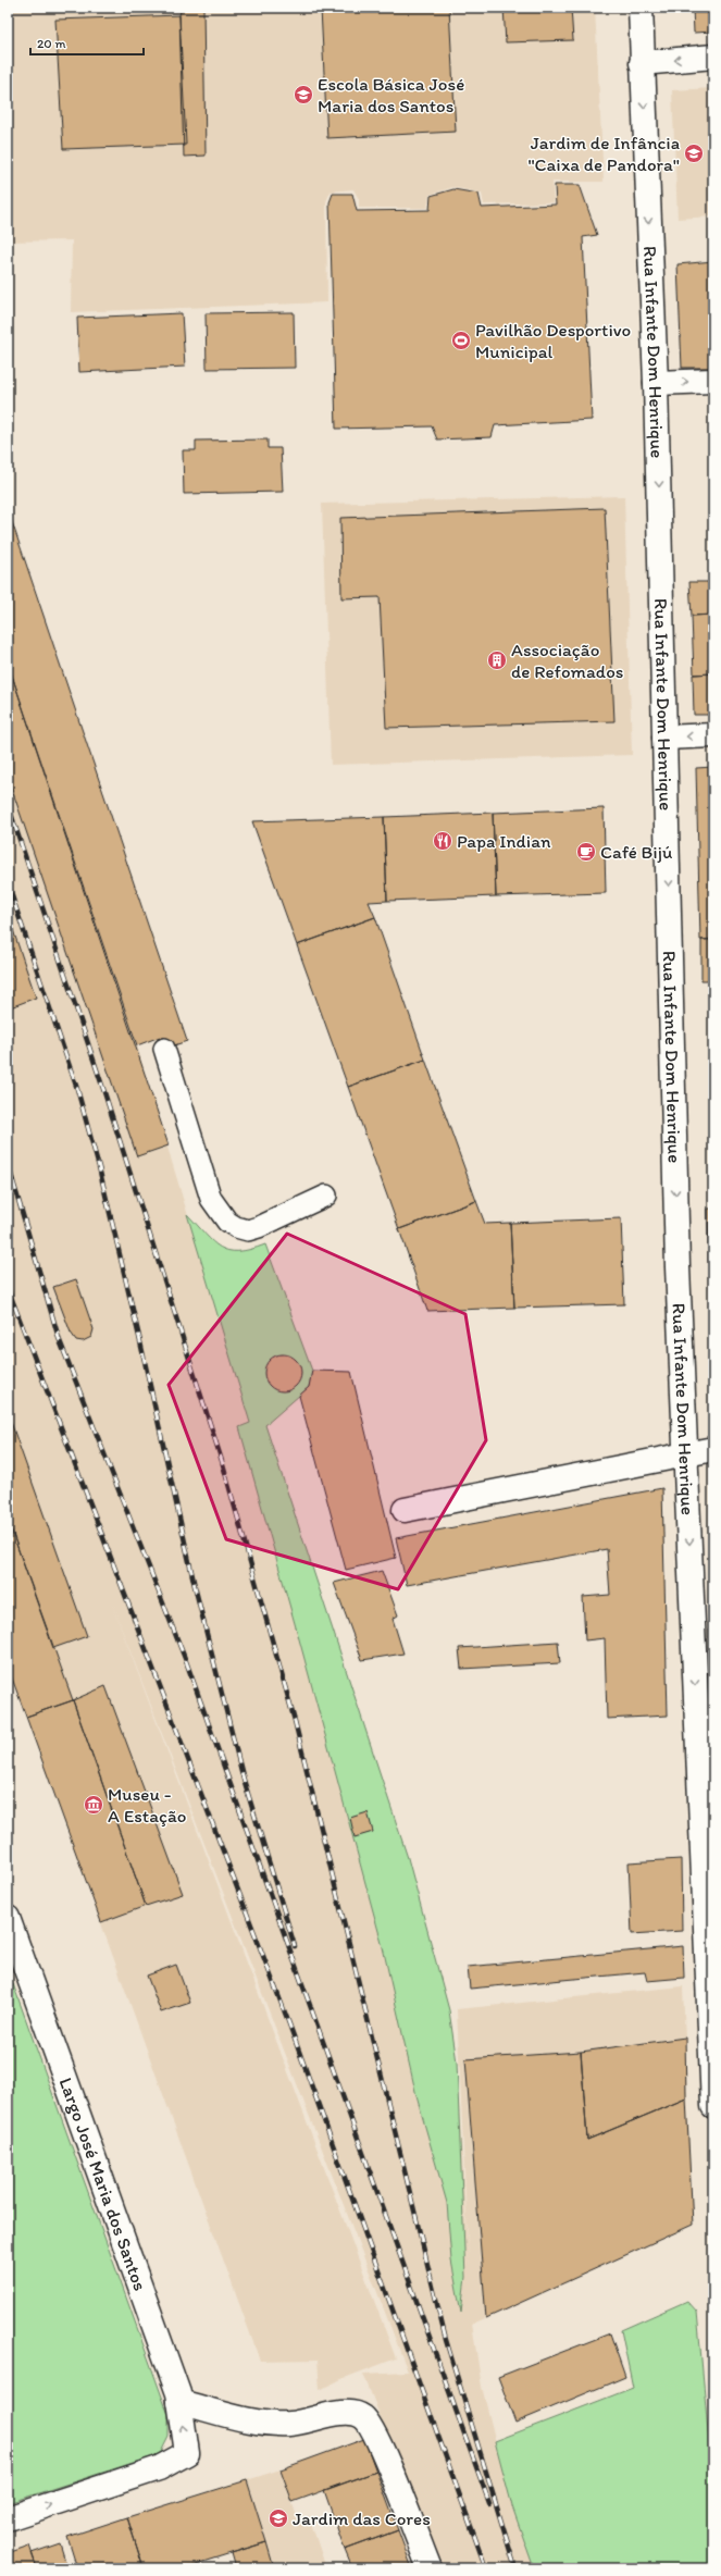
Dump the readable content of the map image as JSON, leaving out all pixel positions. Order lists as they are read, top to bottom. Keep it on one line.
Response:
{"streets":{"street":["Rua Infante Dom Henrique","Largo José Maria dos Santos"]},"one_way":["Rua Infante Dom Henrique"],"places":{"school or university":["Escola Básica José Maria dos Santos","Jardim de Infância \"Caixa de Pandora\"","Jardim das Cores"],"sports":["Pavilhão Desportivo Municipal"],"building":["Associação de Refomados"],"restaurant":["Papa Indian"],"cafe":["Café Bijú"],"museum":["Museu - A Estação"]},"scale_bar":"20 m"}
